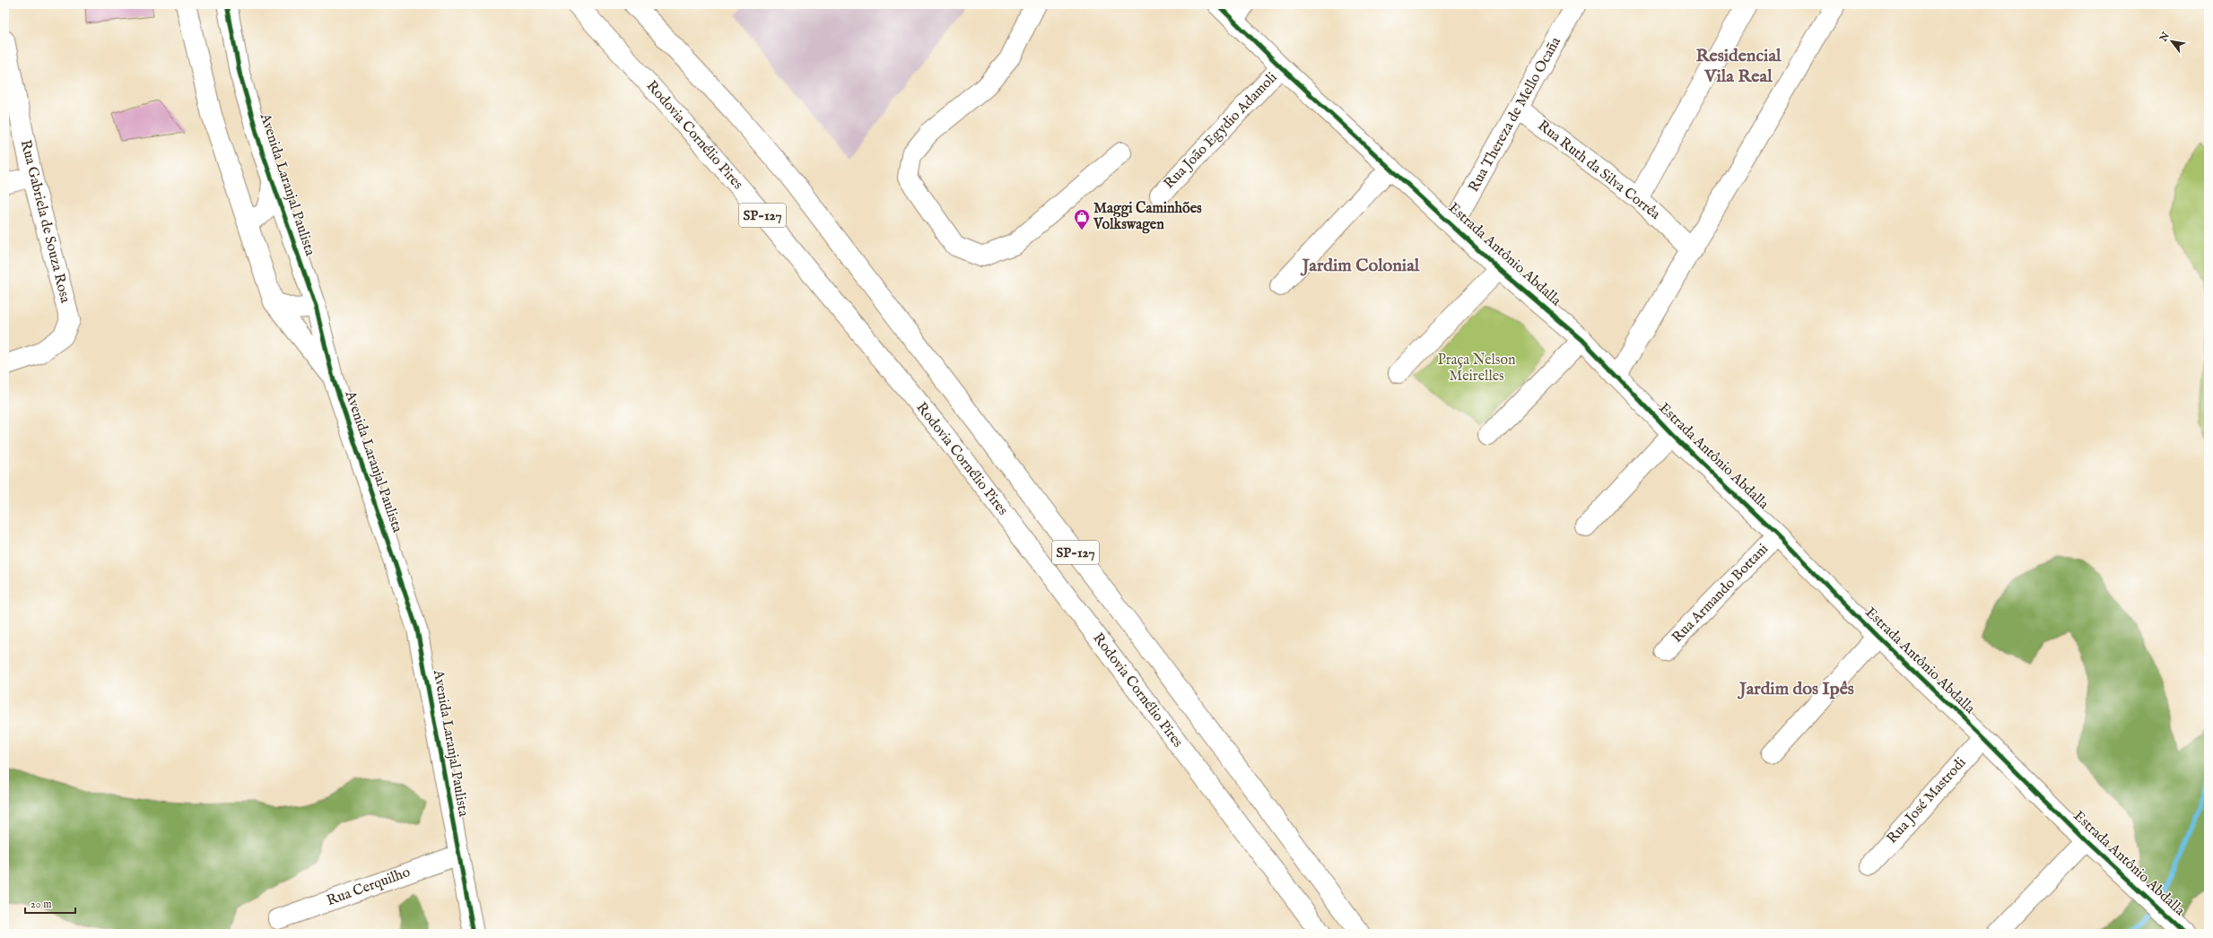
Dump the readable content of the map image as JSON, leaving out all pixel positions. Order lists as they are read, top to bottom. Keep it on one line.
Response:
{"streets":{"street":["Rua Thereza de Mello Ocaña","Rua João Egydio Adamoli","Rodovia Cornélio Pires","Rua Ruth da Silva Corrêa","Avenida Laranjal Paulista","SP-127","Rua Gabriela de Souza Rosa","Estrada Antônio Abdalla","Rua Armando Bottani","Rua José Mastrodi","Rua Cerquilho"]},"crossings":[["Rua Thereza de Mello Ocaña","Rua Ruth da Silva Corrêa"],["Rua Thereza de Mello Ocaña","Estrada Antônio Abdalla"],["Rua João Egydio Adamoli","Estrada Antônio Abdalla"],["Avenida Laranjal Paulista","Rua Cerquilho"],["Estrada Antônio Abdalla","Rua Armando Bottani"],["Estrada Antônio Abdalla","Rua José Mastrodi"]],"districts":["Residencial Vila Real","Jardim Colonial","Jardim dos Ipês"],"parks":["Praça Nelson Meirelles"],"places":{"shop":["Maggi Caminhões Volkswagen"]},"scale_bar":"20 m","north":"top left"}
